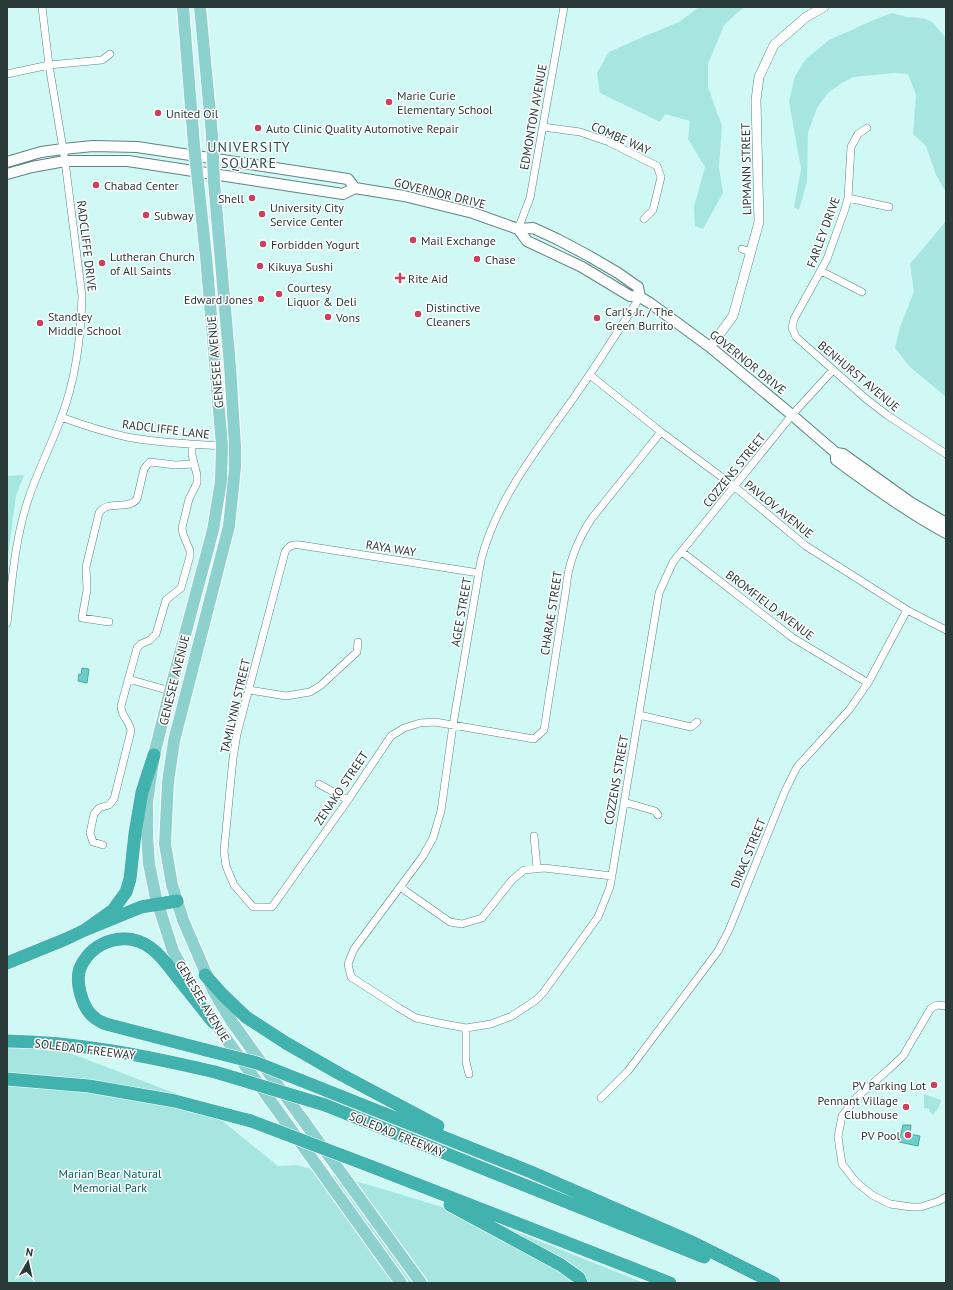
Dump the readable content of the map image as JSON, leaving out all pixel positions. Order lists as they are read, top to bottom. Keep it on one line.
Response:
{"streets":{"highway":["SOLEDAD FREEWAY"],"main road":["GOVERNOR DRIVE","GENESEE AVENUE"],"street":["EDMONTON AVENUE","COMBE WAY","LIPMANN STREET","FARLEY DRIVE","RADCLIFFE DRIVE","BENHURST AVENUE","RADCLIFFE LANE","COZZENS STREET","PAVLOV AVENUE","RAYA WAY","BROMFIELD AVENUE","AGEE STREET","CHARAE STREET","TAMILYNN STREET","ZENAKO STREET","DIRAC STREET"]},"crossings":[["EDMONTON AVENUE","COMBE WAY"],["EDMONTON AVENUE","GOVERNOR DRIVE"],["LIPMANN STREET","GOVERNOR DRIVE"],["GOVERNOR DRIVE","RADCLIFFE DRIVE"],["GOVERNOR DRIVE","GENESEE AVENUE"],["GOVERNOR DRIVE","COZZENS STREET"],["GOVERNOR DRIVE","AGEE STREET"],["FARLEY DRIVE","BENHURST AVENUE"],["RADCLIFFE DRIVE","RADCLIFFE LANE"],["GENESEE AVENUE","RADCLIFFE LANE"],["BENHURST AVENUE","COZZENS STREET"],["COZZENS STREET","PAVLOV AVENUE"],["COZZENS STREET","BROMFIELD AVENUE"],["COZZENS STREET","AGEE STREET"],["PAVLOV AVENUE","AGEE STREET"],["PAVLOV AVENUE","CHARAE STREET"],["PAVLOV AVENUE","DIRAC STREET"],["RAYA WAY","AGEE STREET"],["RAYA WAY","TAMILYNN STREET"],["BROMFIELD AVENUE","DIRAC STREET"],["AGEE STREET","CHARAE STREET"],["AGEE STREET","ZENAKO STREET"],["CHARAE STREET","ZENAKO STREET"],["TAMILYNN STREET","ZENAKO STREET"]],"districts":["UNIVERSITY SQUARE"],"parks":["Marian Bear Natural Memorial Park"],"places":{"other":["Marie Curie Elementary School","United Oil","Auto Clinic Quality Automotive Repair","Chabad Center","Shell","University City Service Center","Subway","Mail Exchange","Forbidden Yogurt","Chase","Lutheran Church of All Saints","Kikuya Sushi","Courtesy Liquor & Deli","Edward Jones","Distinctive Cleaners","Vons","Carl's Jr. / The Green Burrito","Standley Middle School","PV Parking Lot","Pennant Village Clubhouse","PV Pool"],"health":["Rite Aid"]},"north":"top"}
